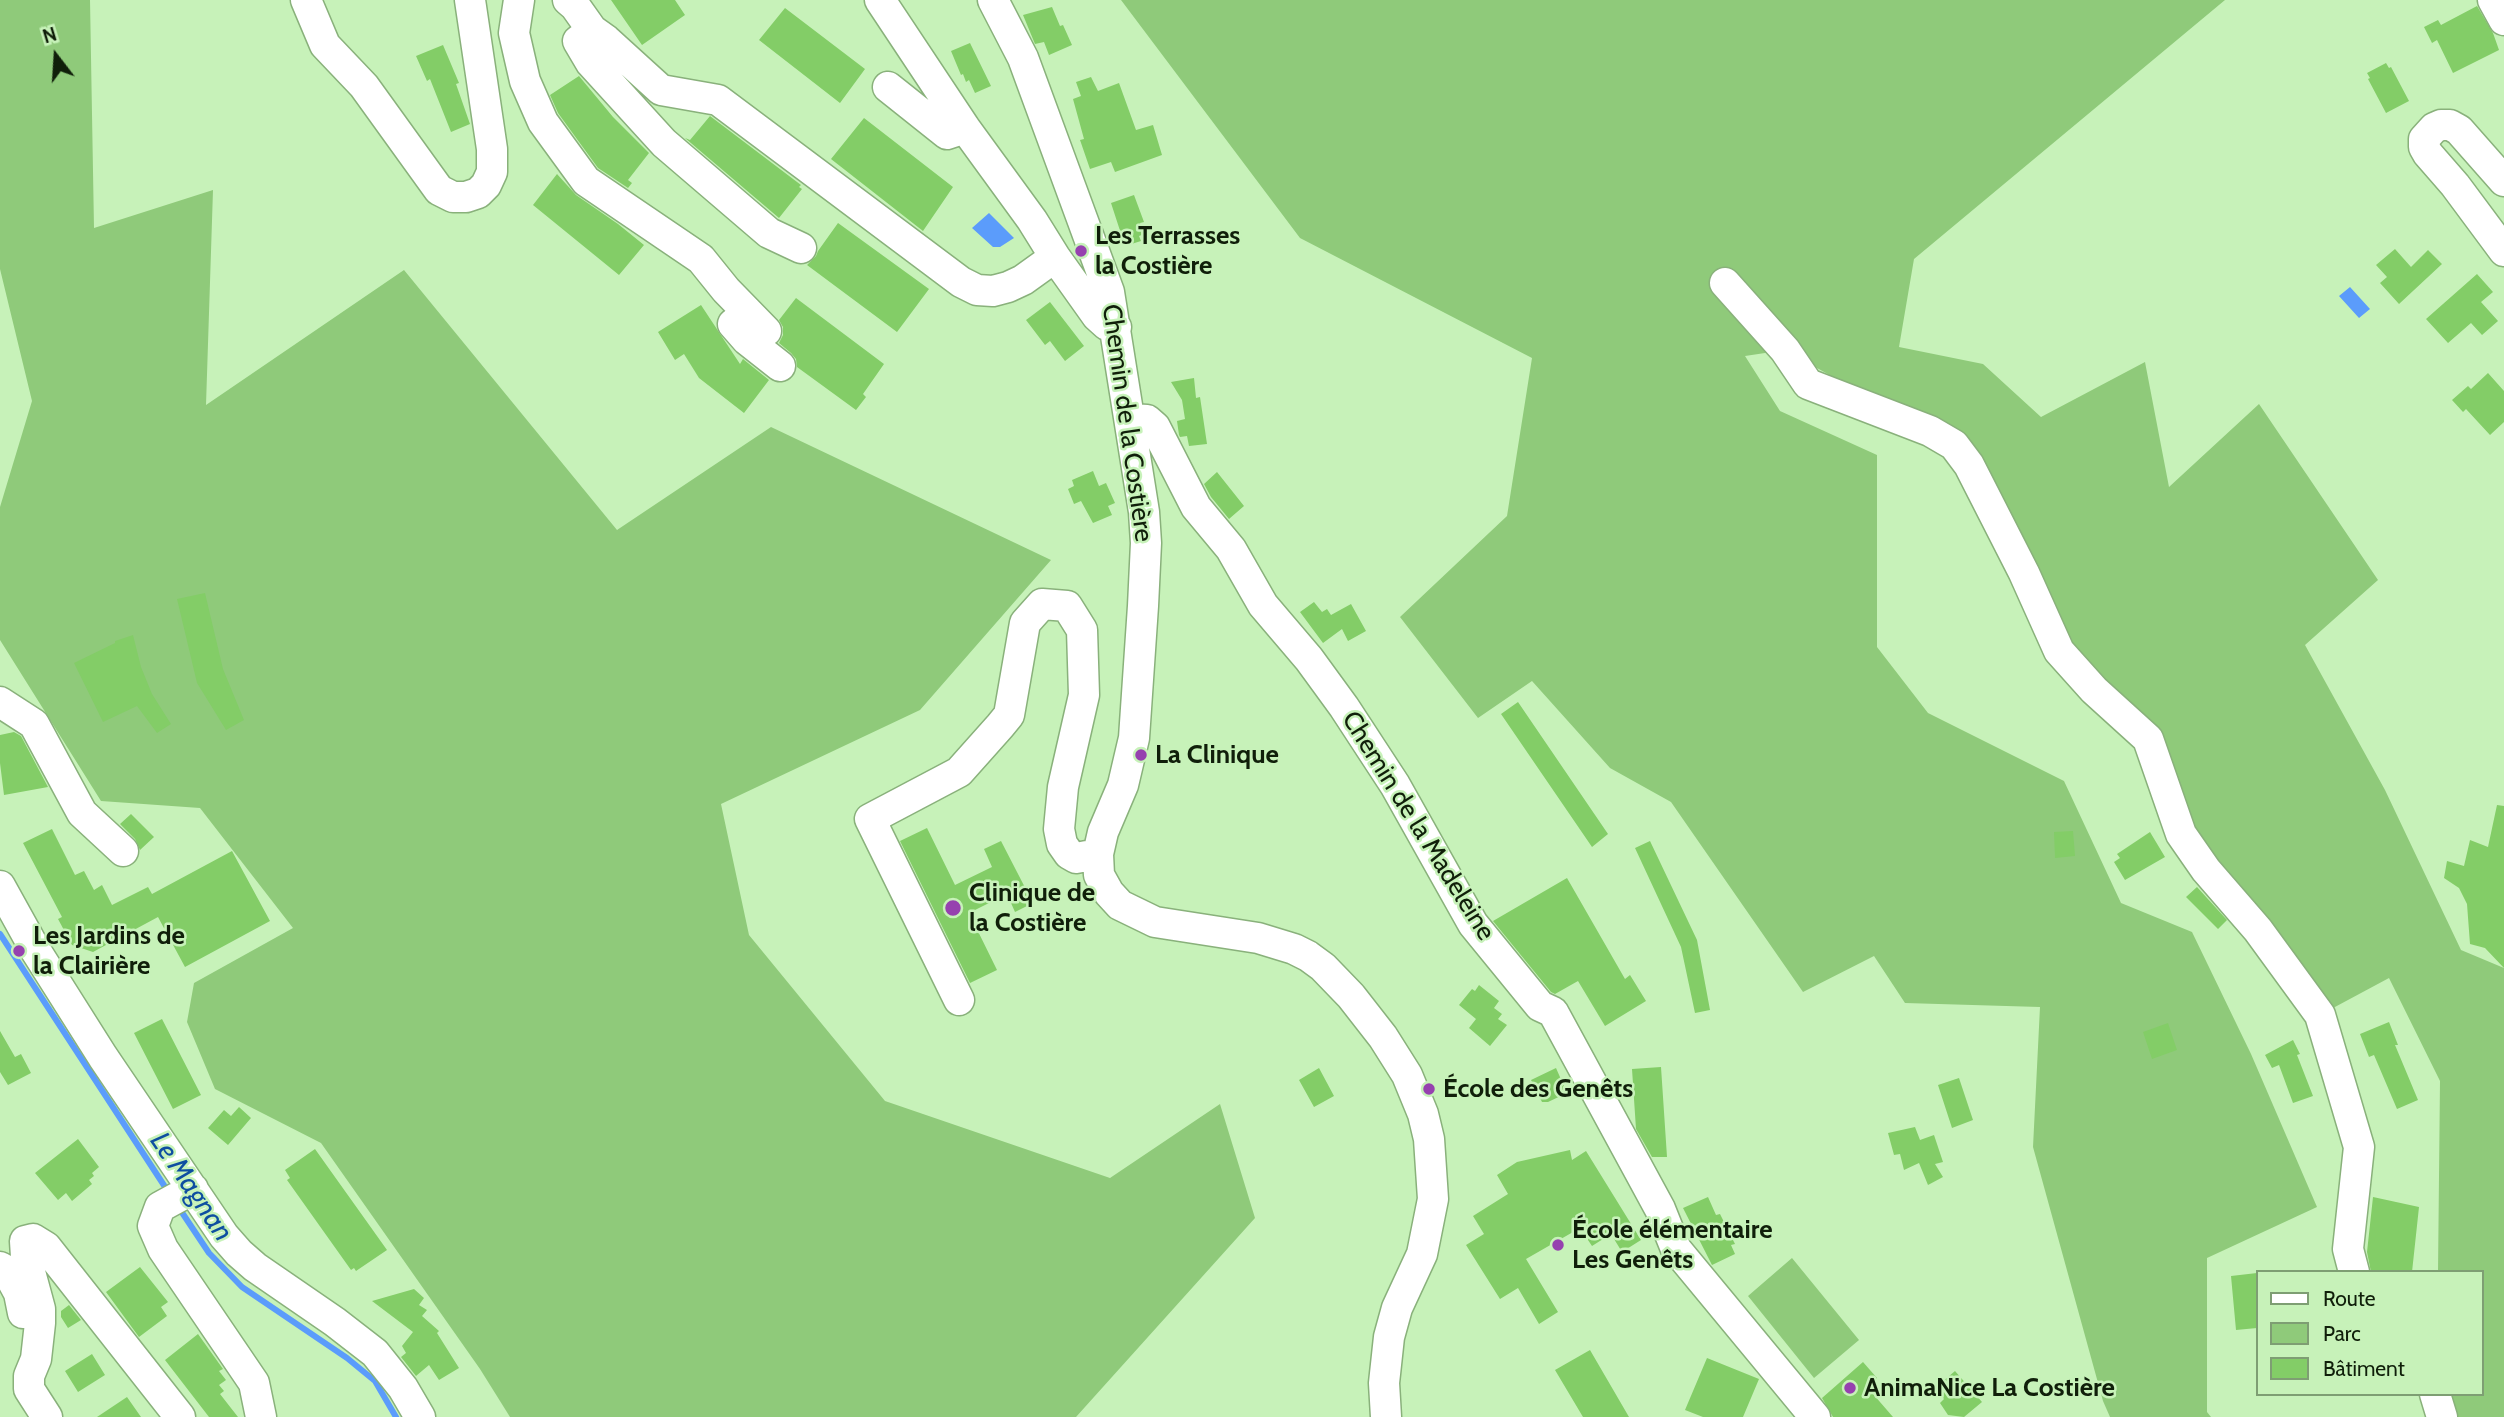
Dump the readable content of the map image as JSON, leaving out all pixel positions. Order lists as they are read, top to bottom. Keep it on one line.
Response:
{"streets":{"street":["Chemin de la Costière","Chemin de la Madeleine"]},"crossings":[["Chemin de la Costière","Chemin de la Madeleine"]],"water":["Le Magnan"],"places":["Les Terrasses la Costière","La Clinique","Clinique de la Costière","Les Jardins de la Clairière","École des Genêts","École élémentaire Les Genêts","AnimaNice La Costière"],"legend":["Route","Parc","Bâtiment"],"north":"top"}
